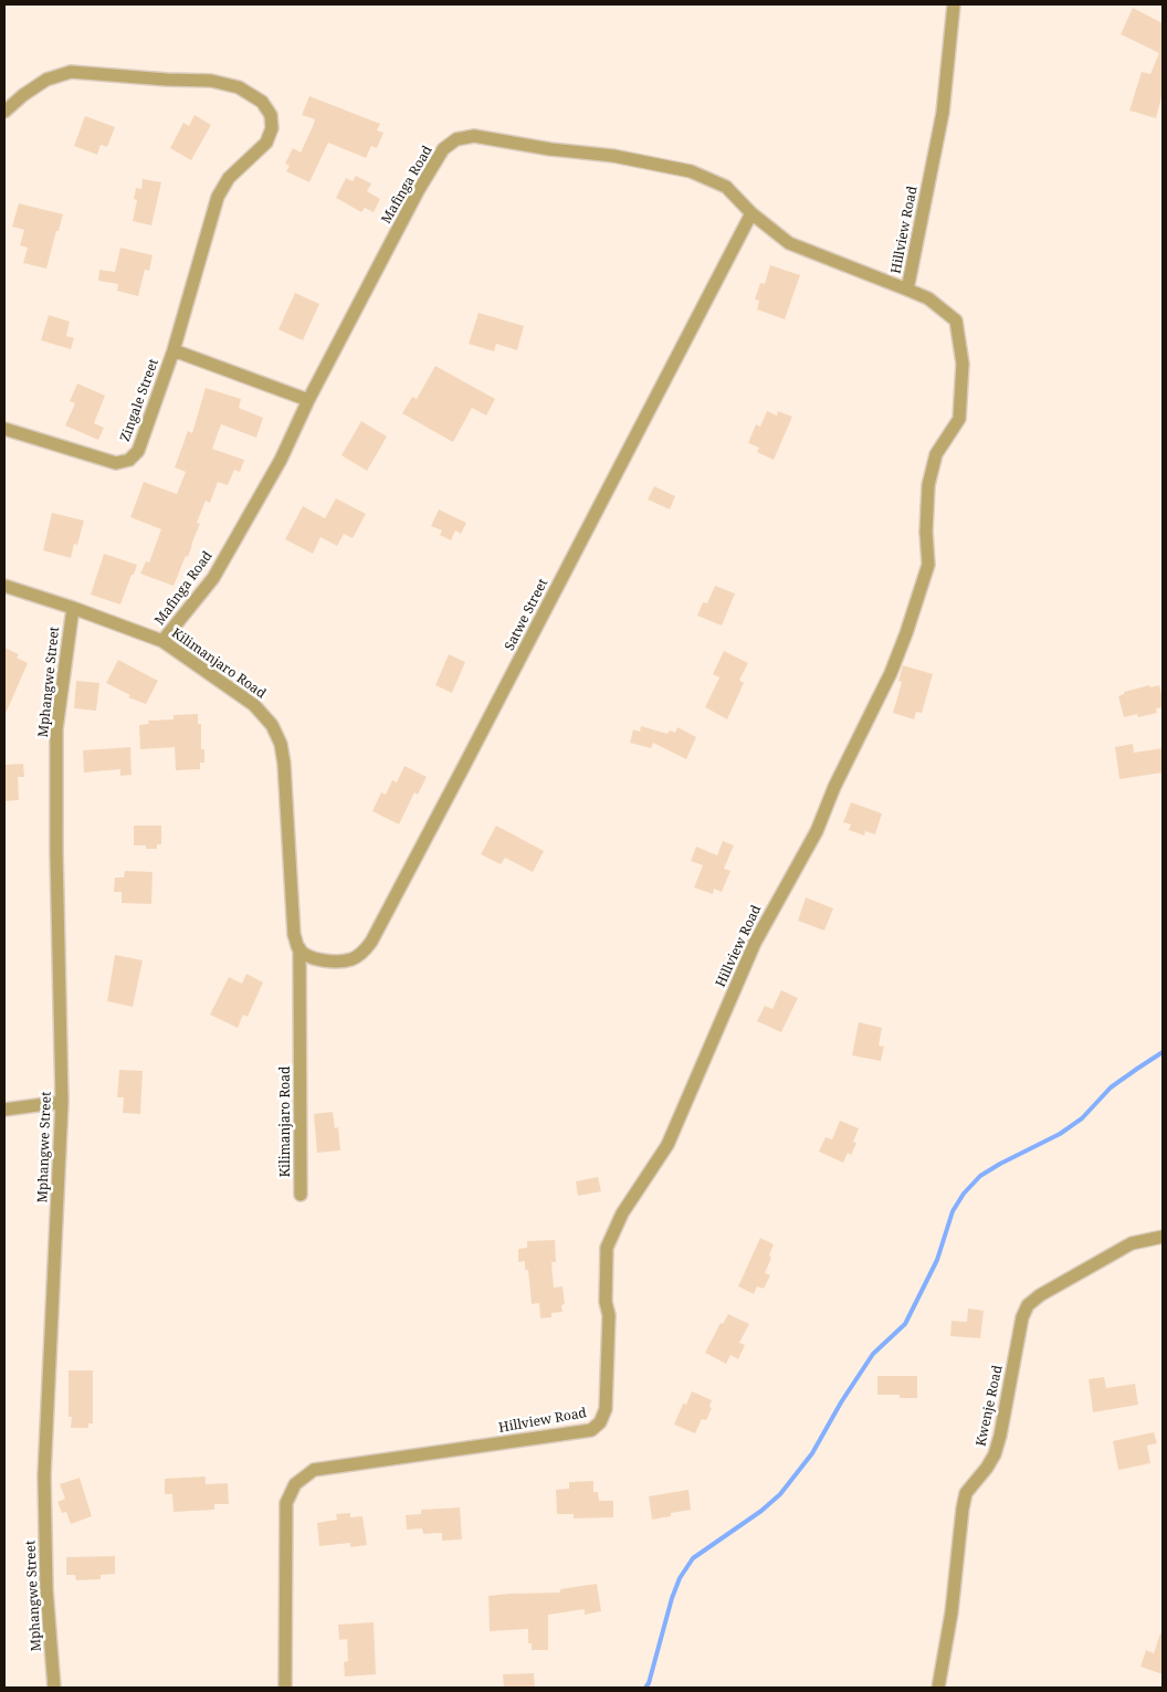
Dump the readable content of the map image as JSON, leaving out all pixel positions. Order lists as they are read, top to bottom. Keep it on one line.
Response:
{"streets":{"street":["Mafinga Road","Hillview Road","Zingale Street","Satwe Street","Kilimanjaro Road","Mphangwe Street","Kwenje Road"]},"crossings":[["Mafinga Road","Hillview Road"],["Mafinga Road","Satwe Street"],["Mafinga Road","Kilimanjaro Road"],["Satwe Street","Kilimanjaro Road"],["Kilimanjaro Road","Mphangwe Street"]]}
